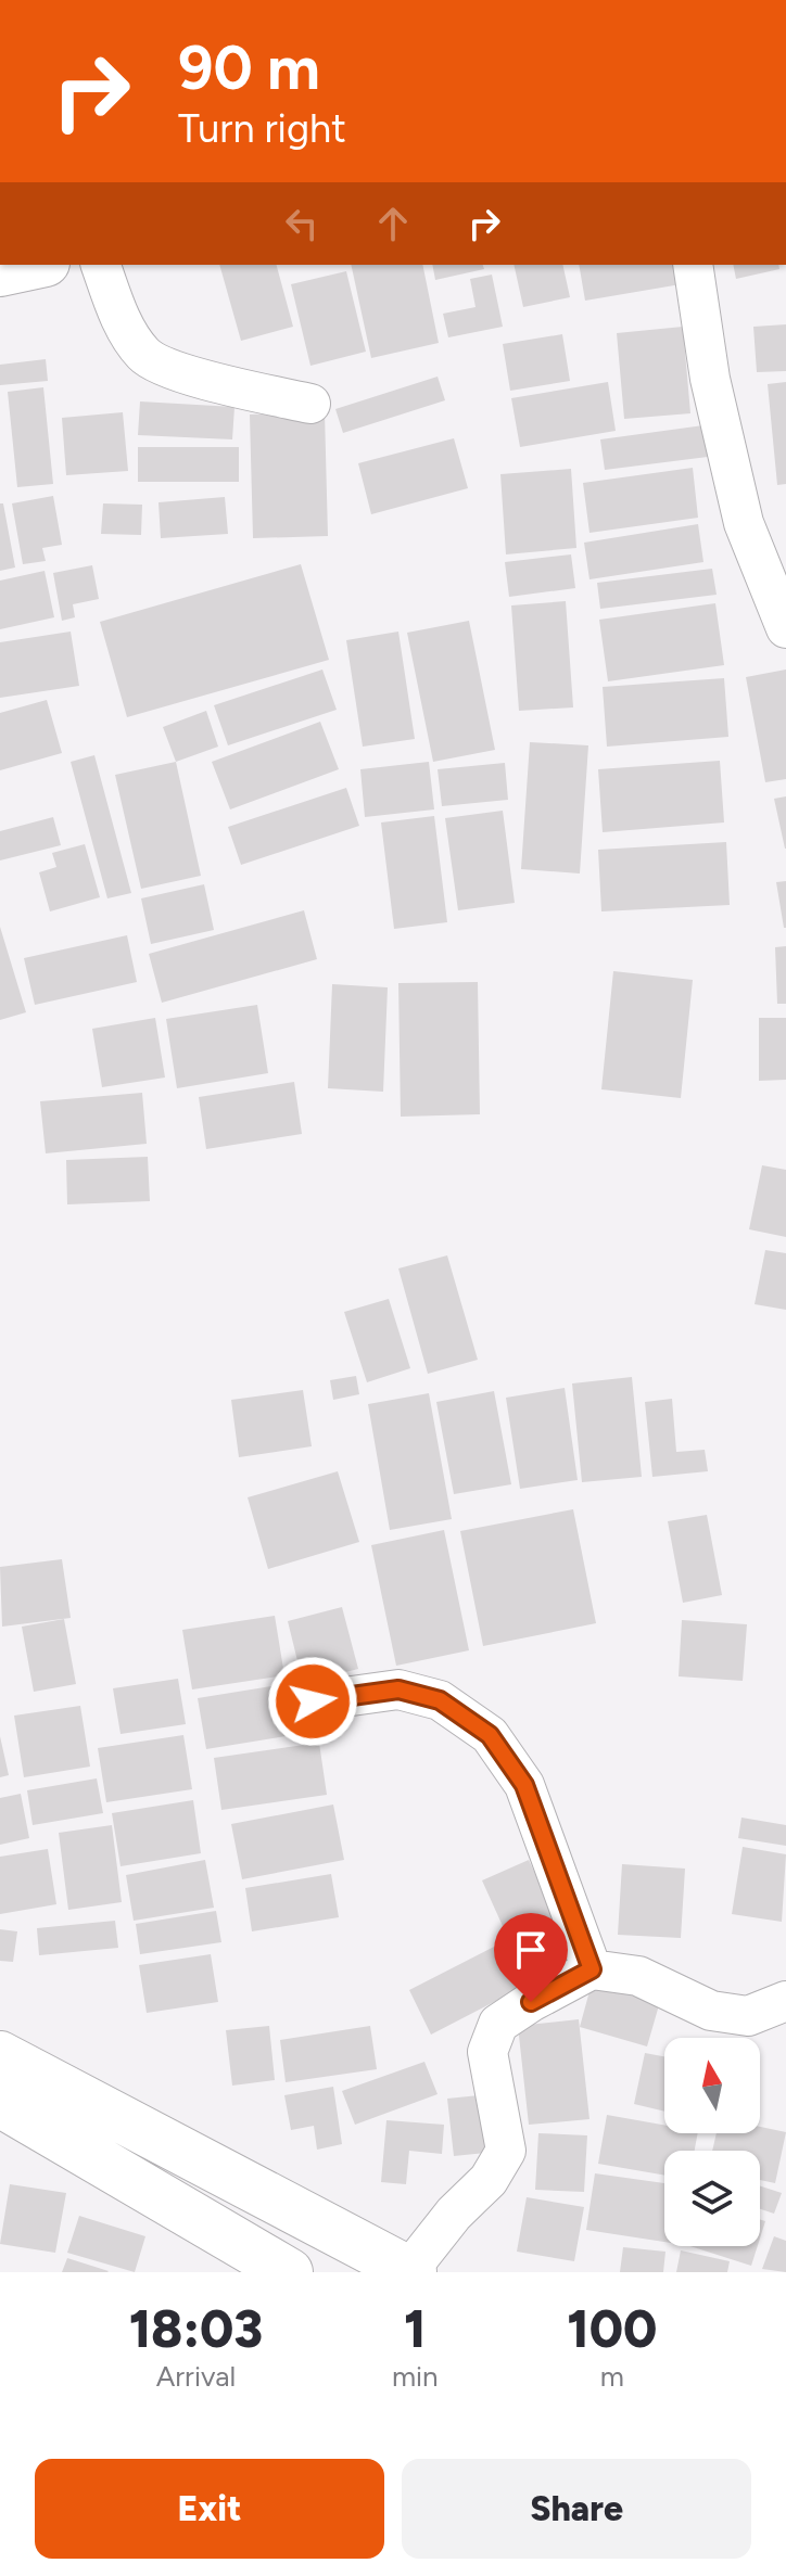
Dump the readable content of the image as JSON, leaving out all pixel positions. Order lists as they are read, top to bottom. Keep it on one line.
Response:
{"north":"top","page":{"turn":["90 m","Turn right"],"eta":["18:03","Arrival","1","min","100","m"],"buttons":["Exit","Share"]}}
